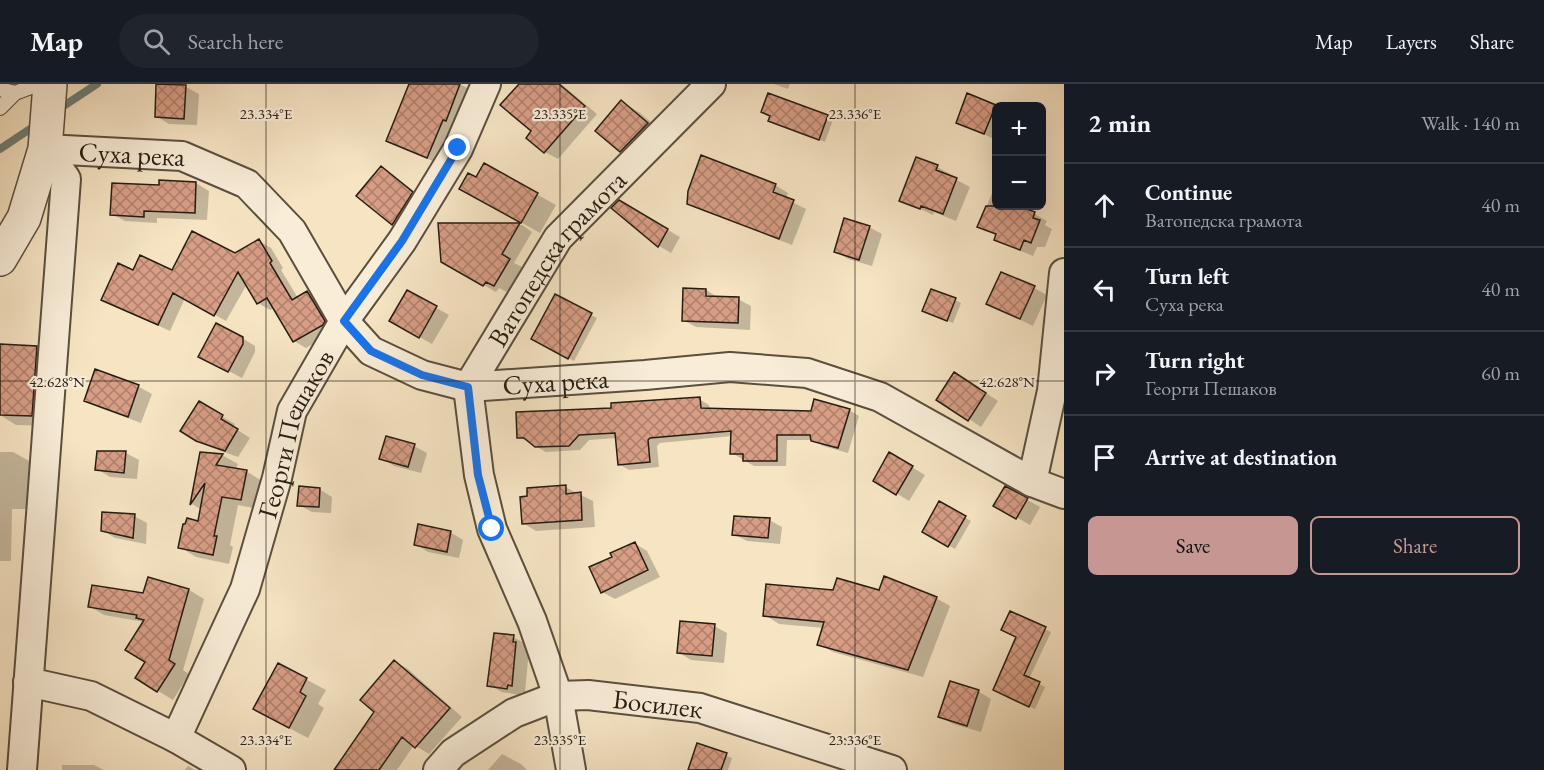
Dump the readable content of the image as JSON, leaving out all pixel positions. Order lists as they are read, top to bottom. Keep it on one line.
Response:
{"streets":{"street":["Суха река","Ватопедска грамота","Георги Пешаков","Босилек"]},"crossings":[["Суха река","Ватопедска грамота"],["Суха река","Георги Пешаков"]],"page":{"header":"Map","search":"Search here","nav":["Map","Layers","Share"],"heading":["2 min","Walk · 140 m"],"map_buttons":["+","−"],"list":[["Continue","Ватопедска грамота","40 m"],["Turn left","Суха река","40 m"],["Turn right","Георги Пешаков","60 m"],"Arrive at destination"],"buttons":["Save","Share"]},"coordinates":["23.334°E","23.335°E","23.336°E","42.628°N"]}
